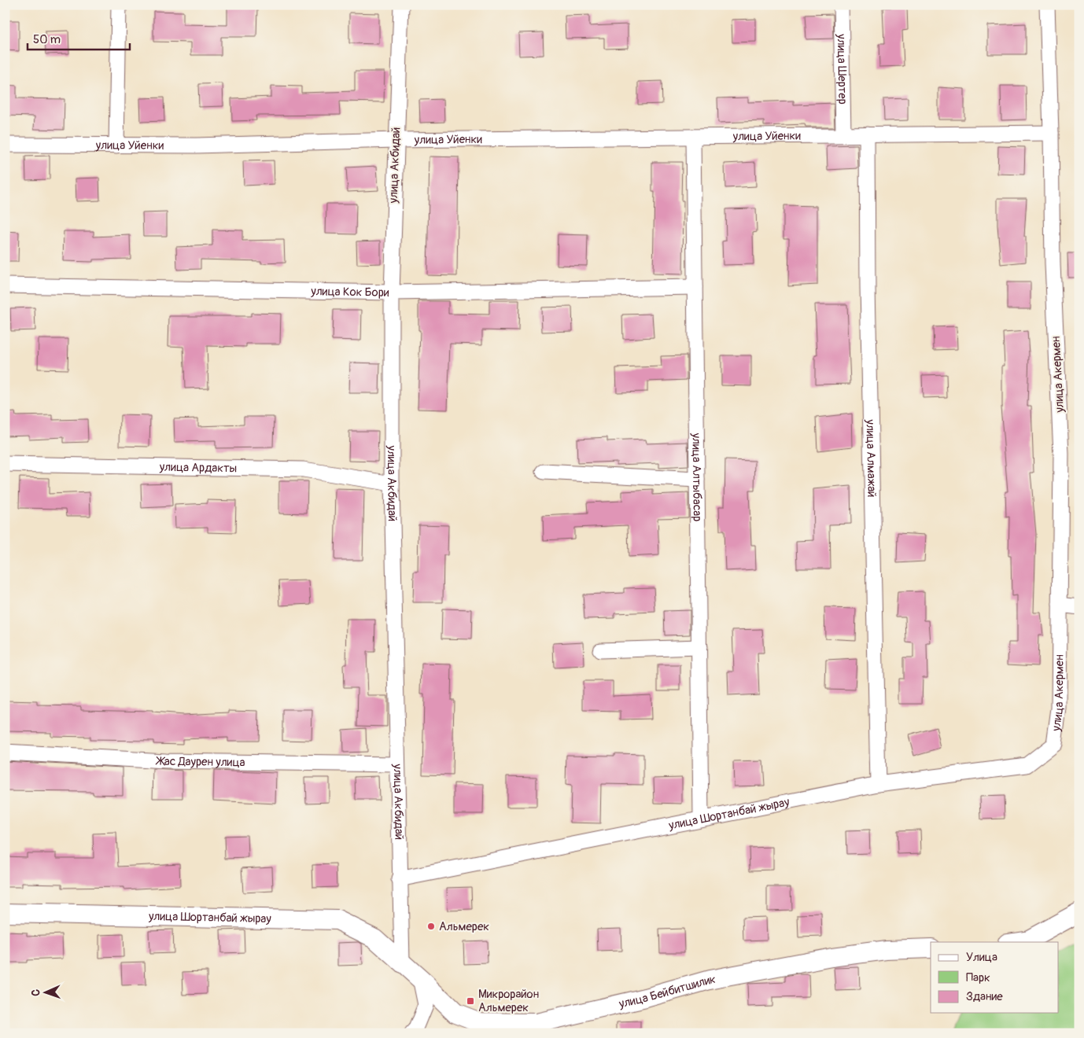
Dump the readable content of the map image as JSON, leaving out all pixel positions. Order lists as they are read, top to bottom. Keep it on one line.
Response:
{"streets":{"street":["улица Шертер","улица Уйенки","улица Акбидай","улица Кок Бори","улица Акермен","улица Алмажай","улица Ардакты","улица Алтыбасар","Жас Даурен улица","улица Шортанбай жырау","улица Бейбитшилик"]},"crossings":[["улица Шертер","улица Уйенки"],["улица Уйенки","улица Акбидай"],["улица Уйенки","улица Акермен"],["улица Уйенки","улица Алмажай"],["улица Уйенки","улица Алтыбасар"],["улица Акбидай","улица Кок Бори"],["улица Акбидай","улица Ардакты"],["улица Акбидай","Жас Даурен улица"],["улица Акбидай","улица Шортанбай жырау"],["улица Акбидай","улица Бейбитшилик"],["улица Кок Бори","улица Алтыбасар"],["улица Акермен","улица Шортанбай жырау"],["улица Алмажай","улица Шортанбай жырау"],["улица Алтыбасар","улица Шортанбай жырау"],["улица Шортанбай жырау","улица Бейбитшилик"]],"places":{"other":["Альмерек"],"transit":["Микрорайон Альмерек"]},"legend":["Улица","Парк","Здание"],"scale_bar":"50 m","north":"left"}
